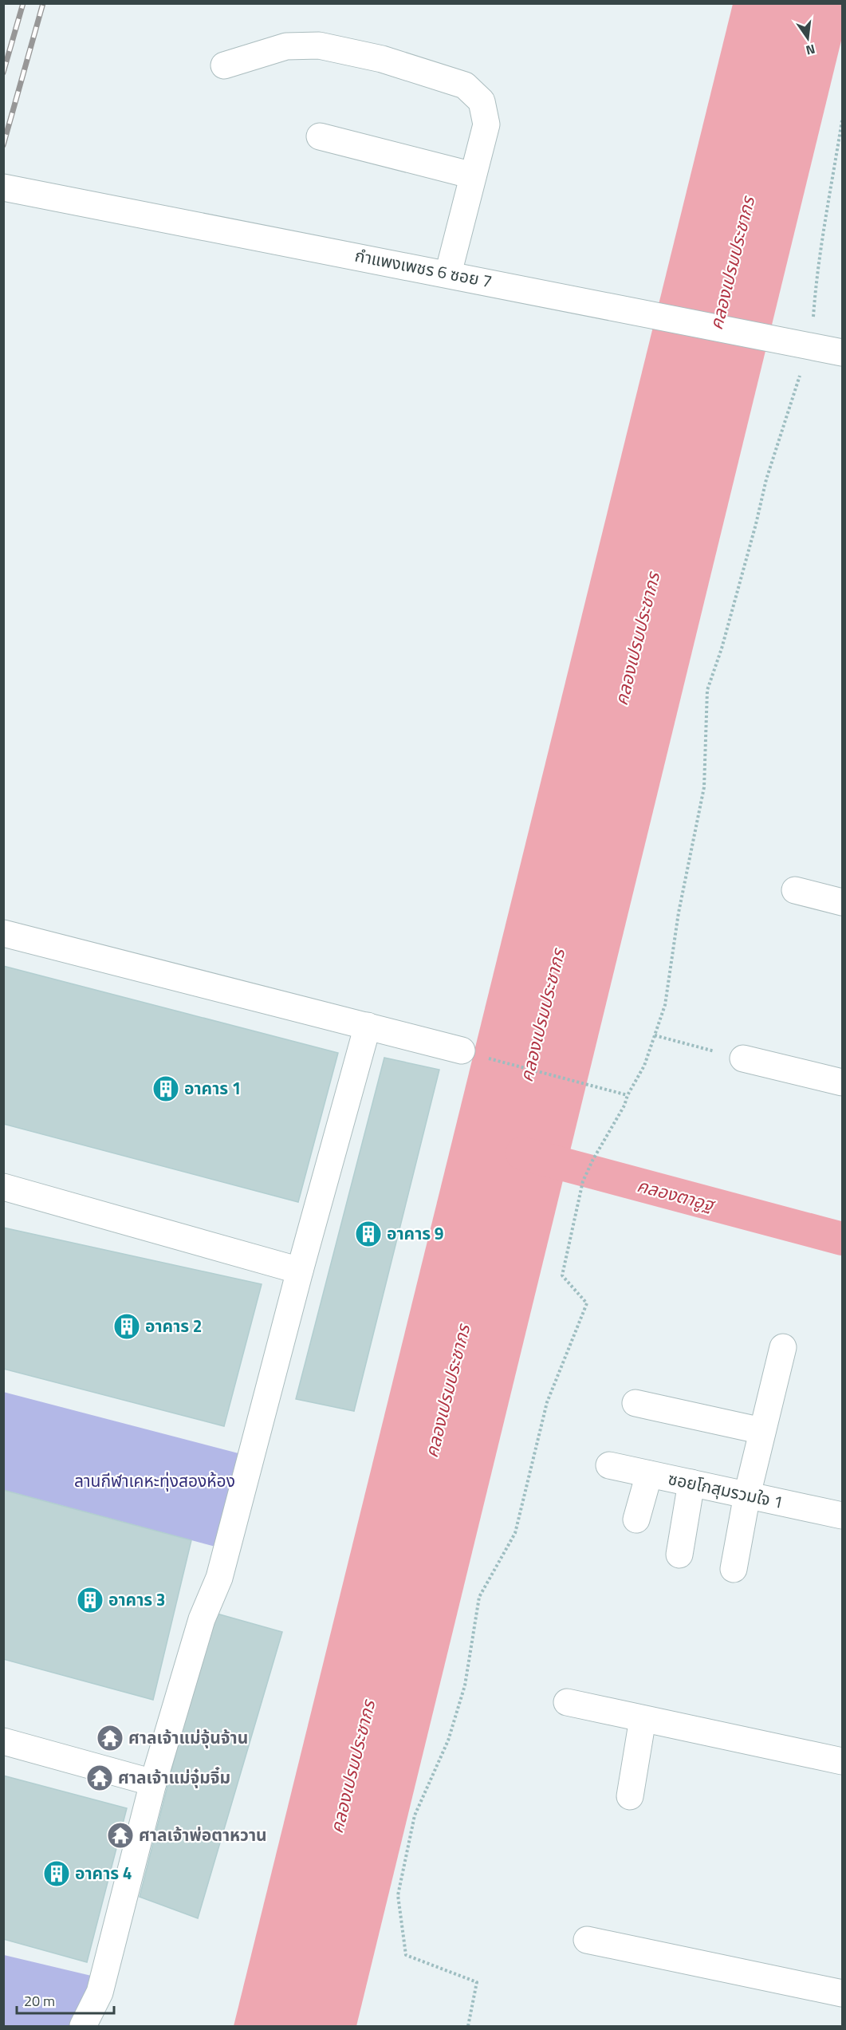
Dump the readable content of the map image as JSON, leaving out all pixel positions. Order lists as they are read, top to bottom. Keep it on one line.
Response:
{"streets":{"street":["กำแพงเพชร 6 ซอย 7","ซอยโกสุมรวมใจ 1"]},"water":["คลองเปรมประชากร","คลองตาอูฐ"],"parks":["ลานกีฬาเคหะทุ่งสองห้อง"],"places":{"building":["อาคาร 1","อาคาร 9","อาคาร 2","อาคาร 3","อาคาร 4"],"temple":["ศาลเจ้าแม่จุ้นจ้าน","ศาลเจ้าแม่จุ๋มจิ๋ม","ศาลเจ้าพ่อตาหวาน"]},"scale_bar":"20 m","north":"bottom"}
